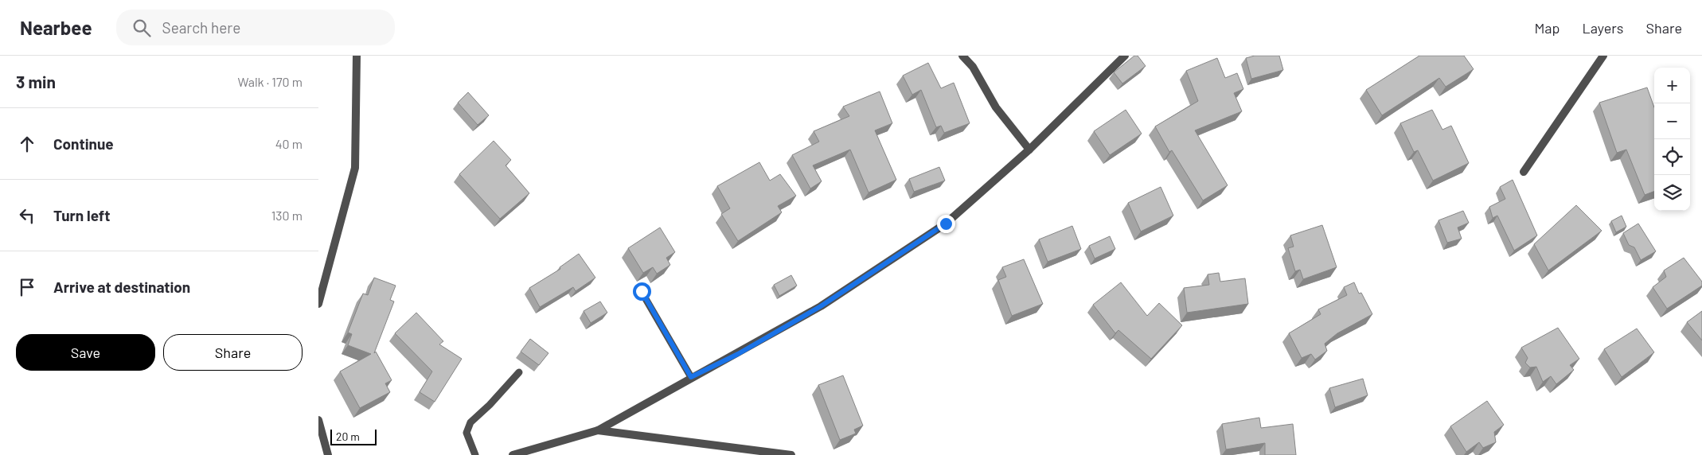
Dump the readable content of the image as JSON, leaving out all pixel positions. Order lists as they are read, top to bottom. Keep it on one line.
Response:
{"scale_bar":"20 m","page":{"header":"Nearbee","search":"Search here","nav":["Map","Layers","Share"],"heading":["3 min","Walk · 170 m"],"map_buttons":["+","−"],"list":[["Continue","40 m"],["Turn left","130 m"],"Arrive at destination"],"buttons":["Save","Share"],"scale":"20 m"}}
